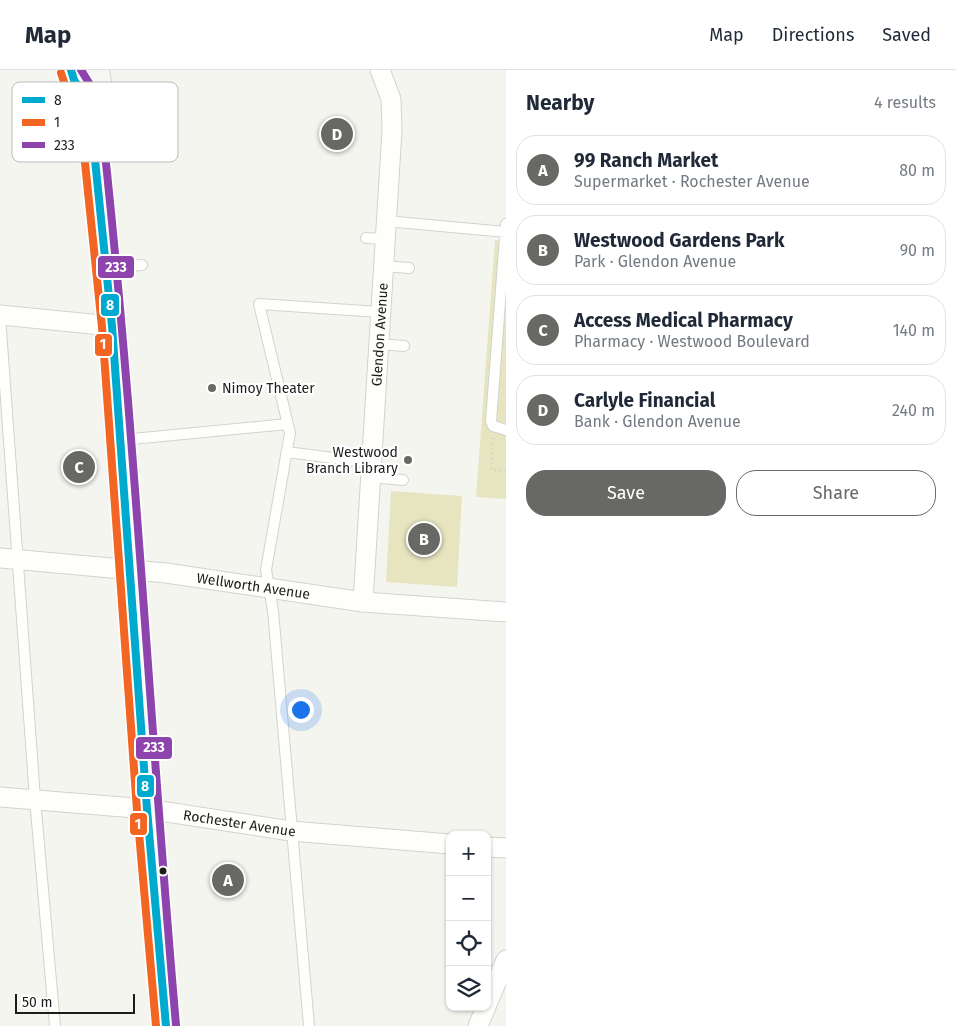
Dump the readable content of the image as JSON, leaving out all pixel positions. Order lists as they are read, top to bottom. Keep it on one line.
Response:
{"streets":{"street":["Glendon Avenue","Wellworth Avenue","Rochester Avenue"]},"crossings":[["Glendon Avenue","Wellworth Avenue"]],"places":["Nimoy Theater","Westwood Branch Library"],"lines":["transit line 8","transit line 233","transit line 1"],"legend":["8","1","233"],"scale_bar":"50 m","page":{"header":"Map","nav":["Map","Directions","Saved"],"heading":["Nearby","4 results"],"pins":["D","C","B","A"],"list":[{"mark":"A","name":"99 Ranch Market","note":"Supermarket · Rochester Avenue","value":"80 m"},{"mark":"B","name":"Westwood Gardens Park","note":"Park · Glendon Avenue","value":"90 m"},{"mark":"C","name":"Access Medical Pharmacy","note":"Pharmacy · Westwood Boulevard","value":"140 m"},{"mark":"D","name":"Carlyle Financial","note":"Bank · Glendon Avenue","value":"240 m"}],"buttons":["Save","Share"],"map_buttons":["+","−"],"scale":"50 m"}}
